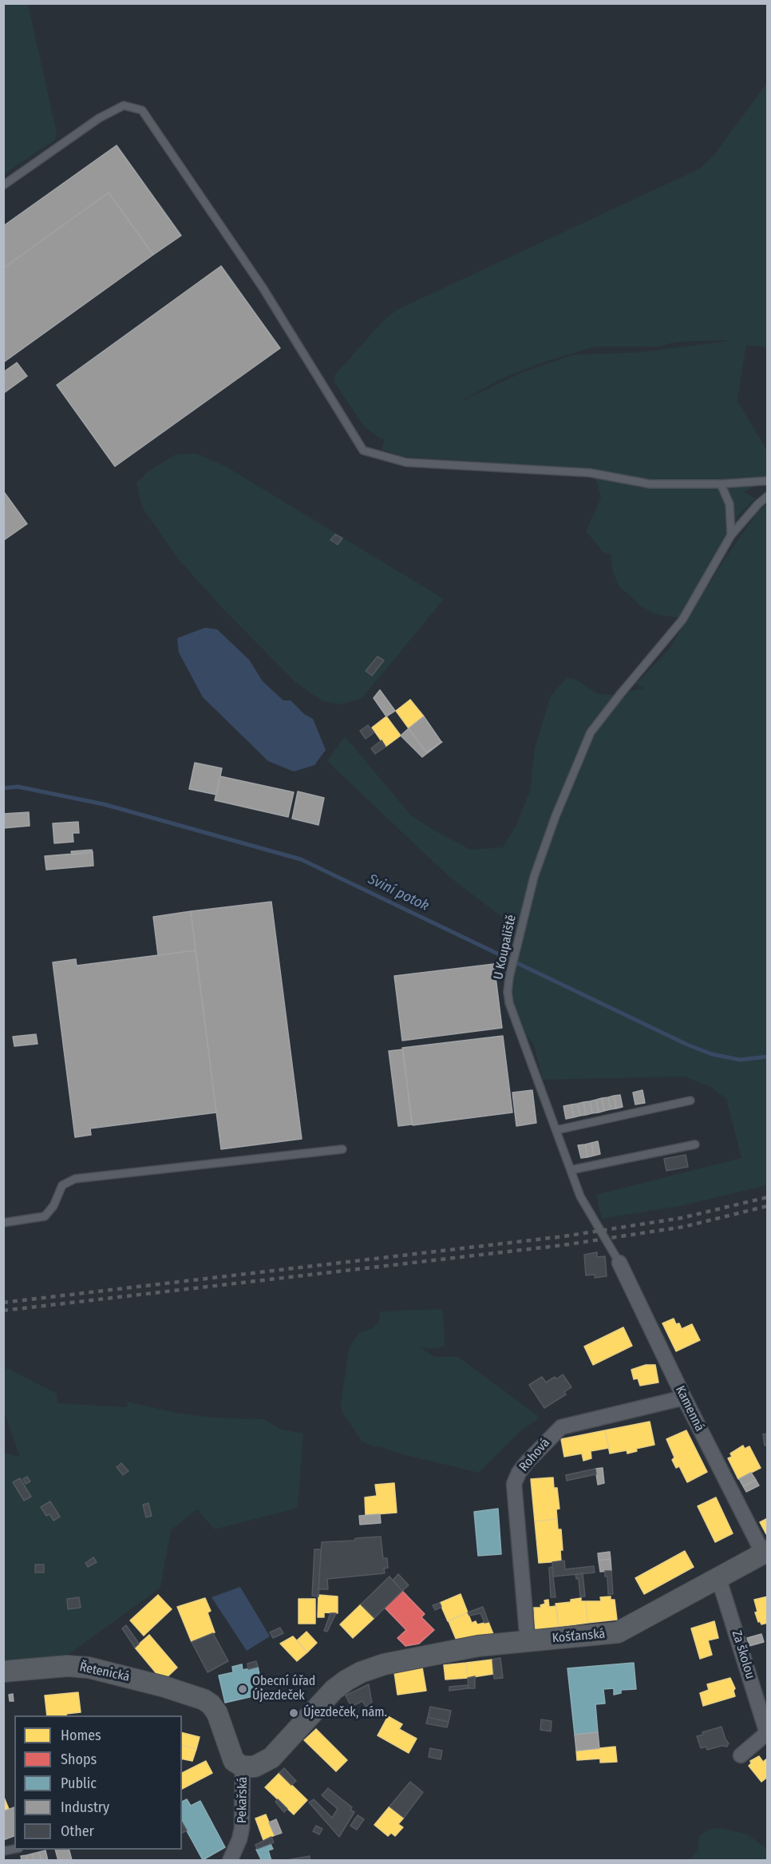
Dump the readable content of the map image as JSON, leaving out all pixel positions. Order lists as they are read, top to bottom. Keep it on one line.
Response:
{"streets":{"street":["Kamenná","Rohová","Košťanská","Za školou","Řetenická","Pekařská"],"lane":["U Koupaliště"]},"crossings":[["U Koupaliště","Kamenná"],["Kamenná","Rohová"],["Kamenná","Košťanská"],["Rohová","Košťanská"],["Košťanská","Za školou"],["Košťanská","Řetenická"],["Košťanská","Pekařská"],["Řetenická","Pekařská"]],"water":["Sviní potok"],"places":["Obecní úřad Újezdeček","Újezdeček, nám."],"legend":["Homes","Shops","Public","Industry","Other"]}
